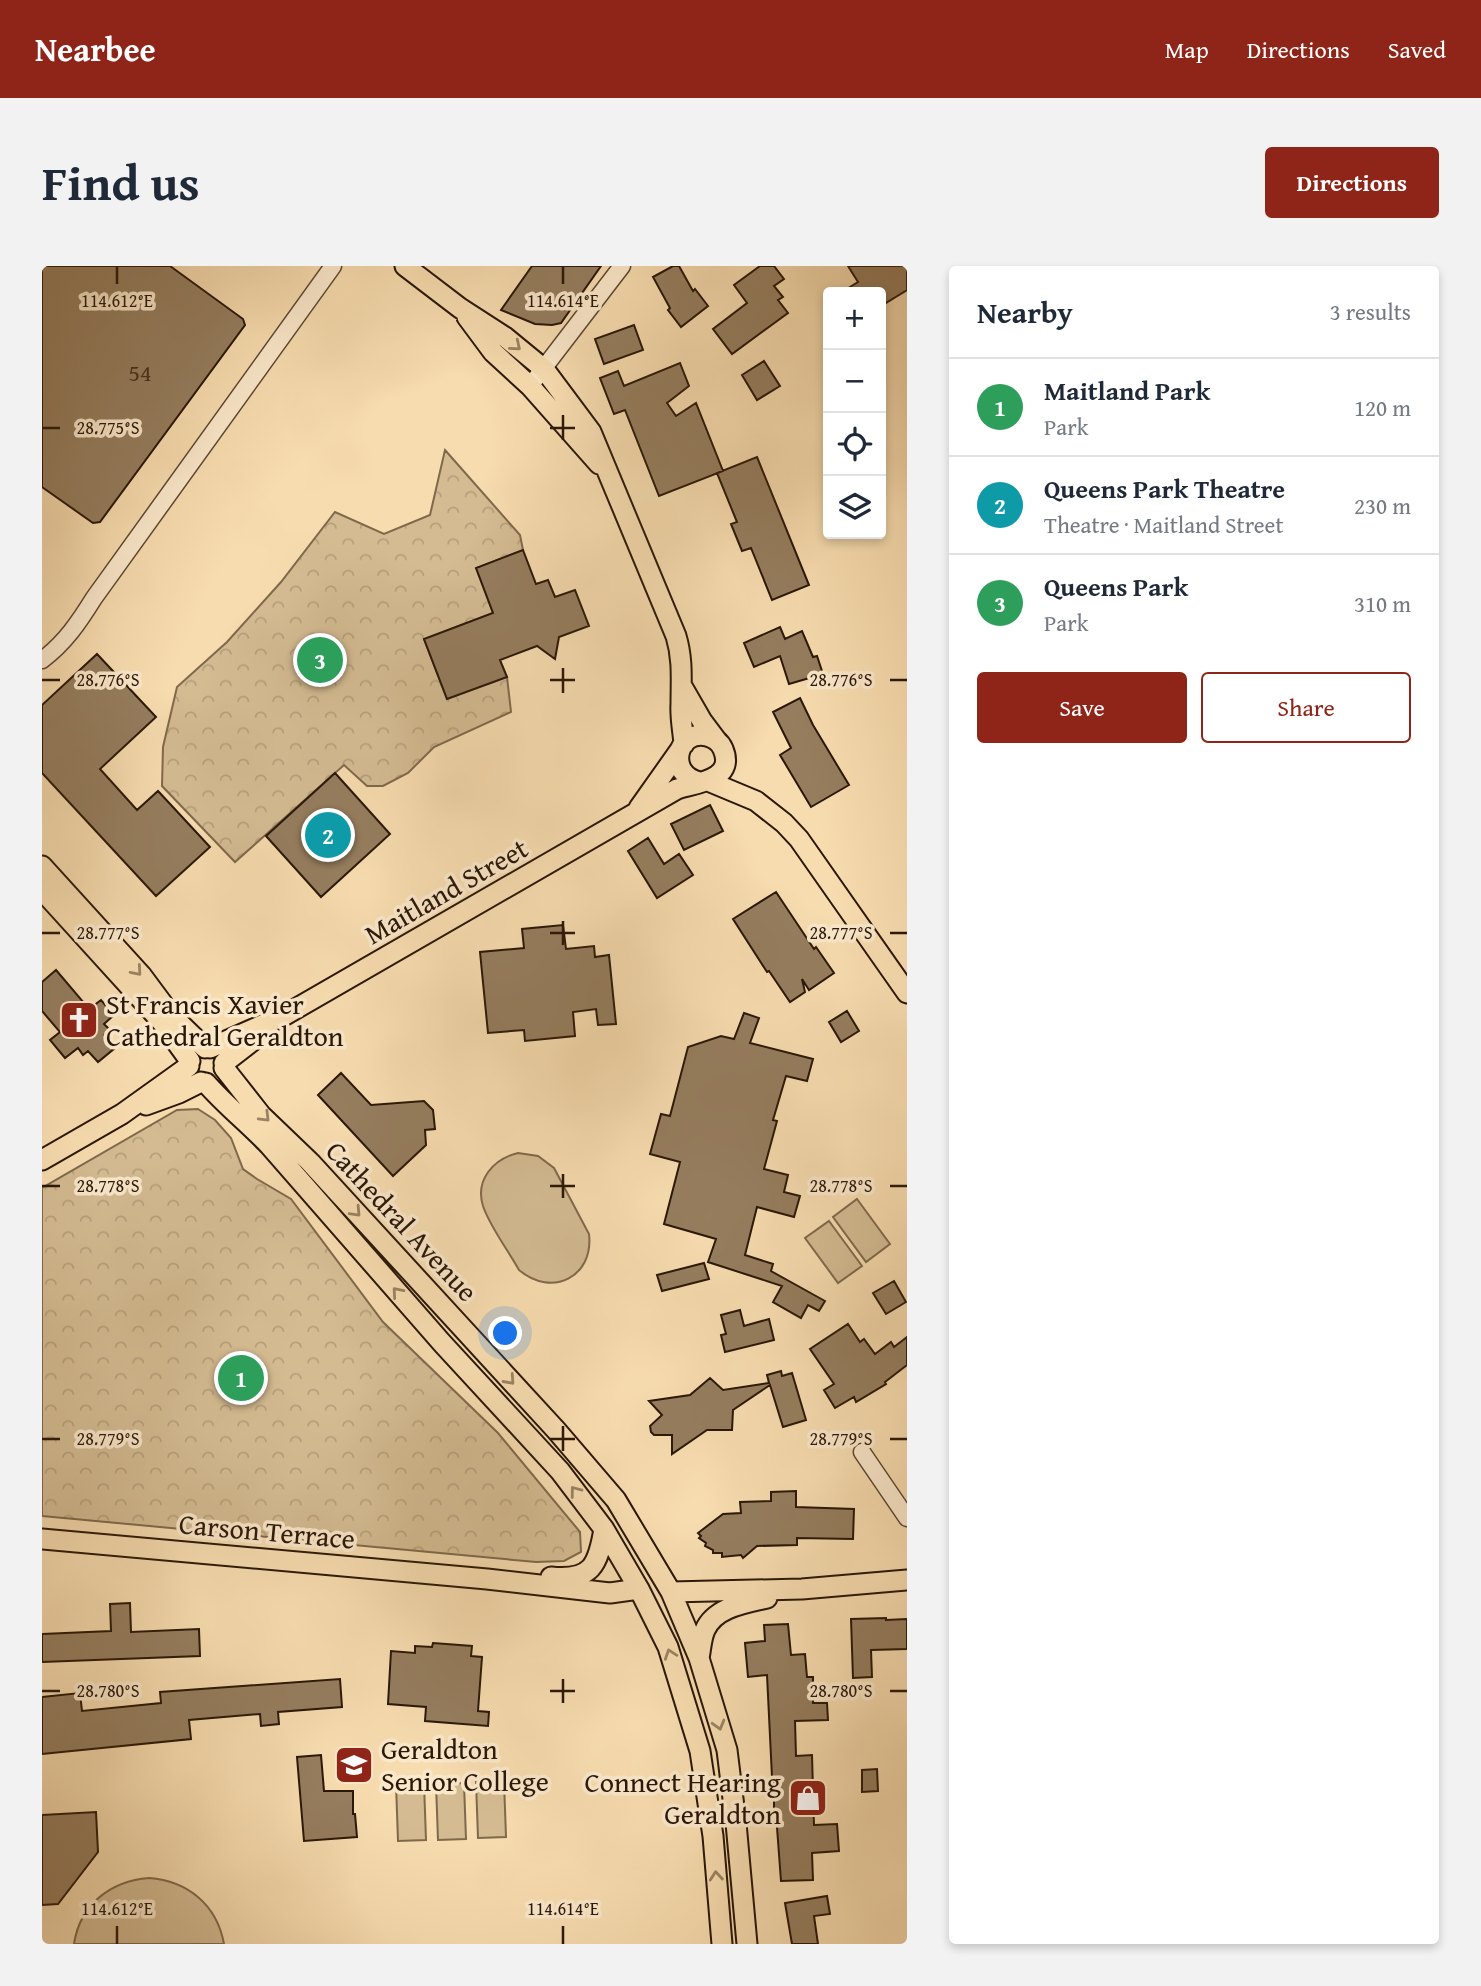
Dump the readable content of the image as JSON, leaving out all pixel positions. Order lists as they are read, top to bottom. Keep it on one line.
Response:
{"streets":{"main road":["Maitland Street","Cathedral Avenue","Carson Terrace"]},"crossings":[["Maitland Street","Cathedral Avenue"],["Cathedral Avenue","Carson Terrace"]],"places":{"church":["St Francis Xavier Cathedral Geraldton"],"school or university":["Geraldton Senior College"],"shop":["Connect Hearing Geraldton"]},"house_numbers":["54"],"page":{"header":"Nearbee","nav":["Map","Directions","Saved"],"title":"Find us","buttons":["Directions",["Save","Share"]],"heading":["Nearby","3 results"],"map_buttons":["+","−"],"list":[{"mark":"1","name":"Maitland Park","note":"Park","value":"120 m"},{"mark":"2","name":"Queens Park Theatre","note":"Theatre · Maitland Street","value":"230 m"},{"mark":"3","name":"Queens Park","note":"Park","value":"310 m"}],"pins":["3","2","1"]},"coordinates":["114.612°E","114.614°E","28.775°S","28.776°S","28.777°S","28.778°S","28.779°S","28.780°S"]}
